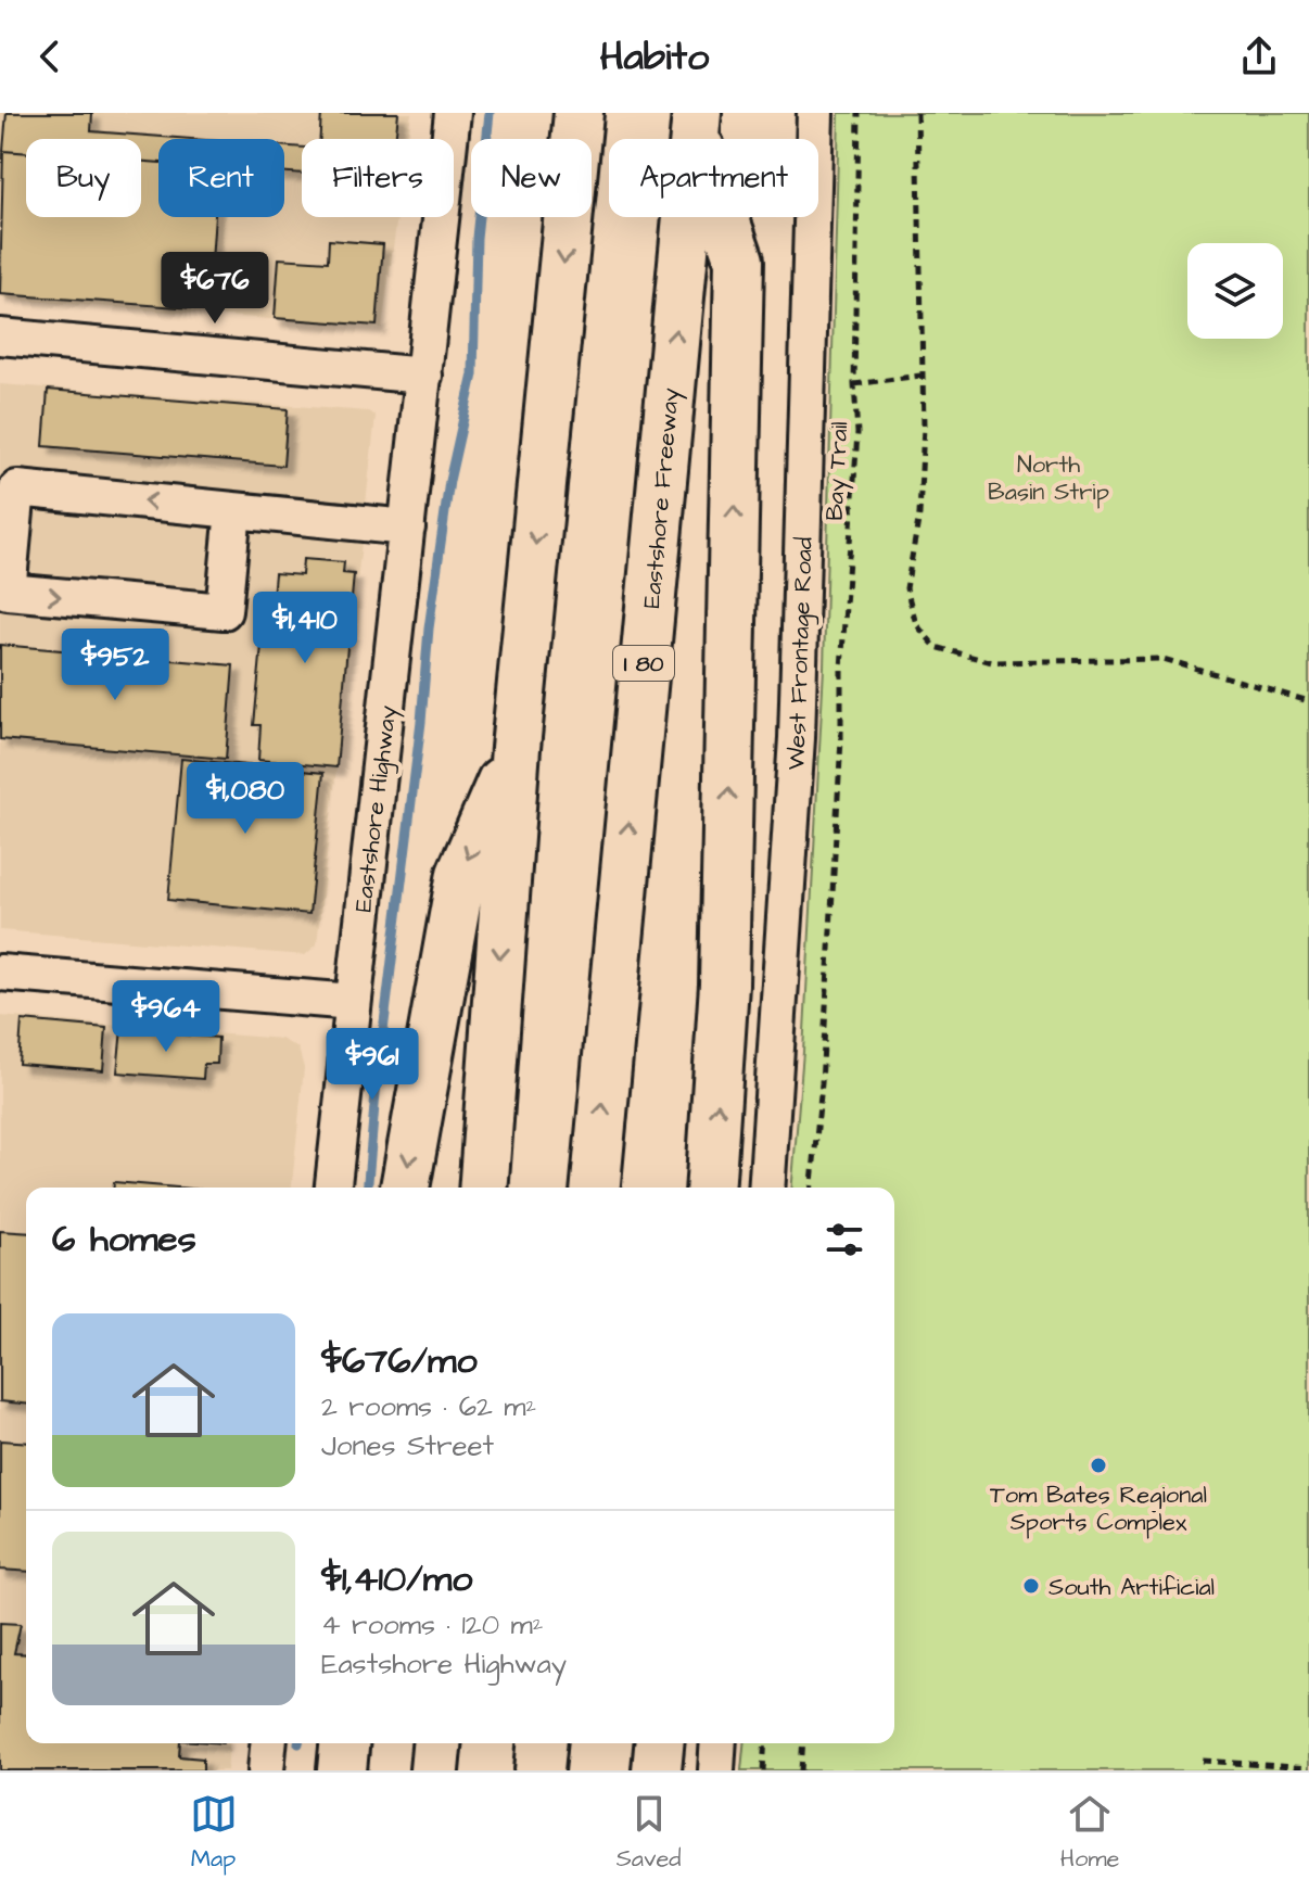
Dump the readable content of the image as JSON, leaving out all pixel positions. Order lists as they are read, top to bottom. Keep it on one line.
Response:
{"streets":{"highway":["Eastshore Freeway","I 80"],"street":["West Frontage Road","Eastshore Highway"],"path":["Bay Trail"]},"parks":["North Basin Strip"],"places":["Tom Bates Regional Sports Complex","South Artificial"],"page":{"header":"Habito","chip":["Buy","Rent","Filters","New","Apartment"],"price":["$676","$1,410","$952","$1,080","$964","$961"],"heading":"6 homes","list":[{"name":"$676/mo","note":"2 rooms · 62 m² · Jones Street"},{"name":"$1,410/mo","note":"4 rooms · 120 m² · Eastshore Highway"}],"tabs":["Map","Saved","Home"]}}
